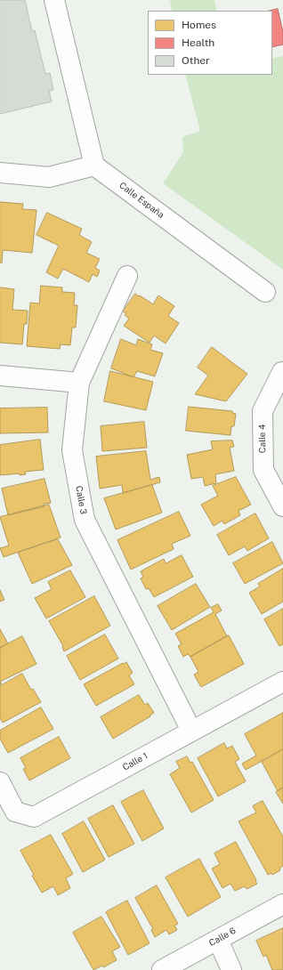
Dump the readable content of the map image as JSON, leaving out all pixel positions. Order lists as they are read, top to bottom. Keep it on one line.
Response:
{"streets":{"street":["Calle España","Calle 4","Calle 3","Calle 1","Calle 6"]},"crossings":[["Calle 3","Calle 1"]],"legend":["Homes","Health","Other"]}
